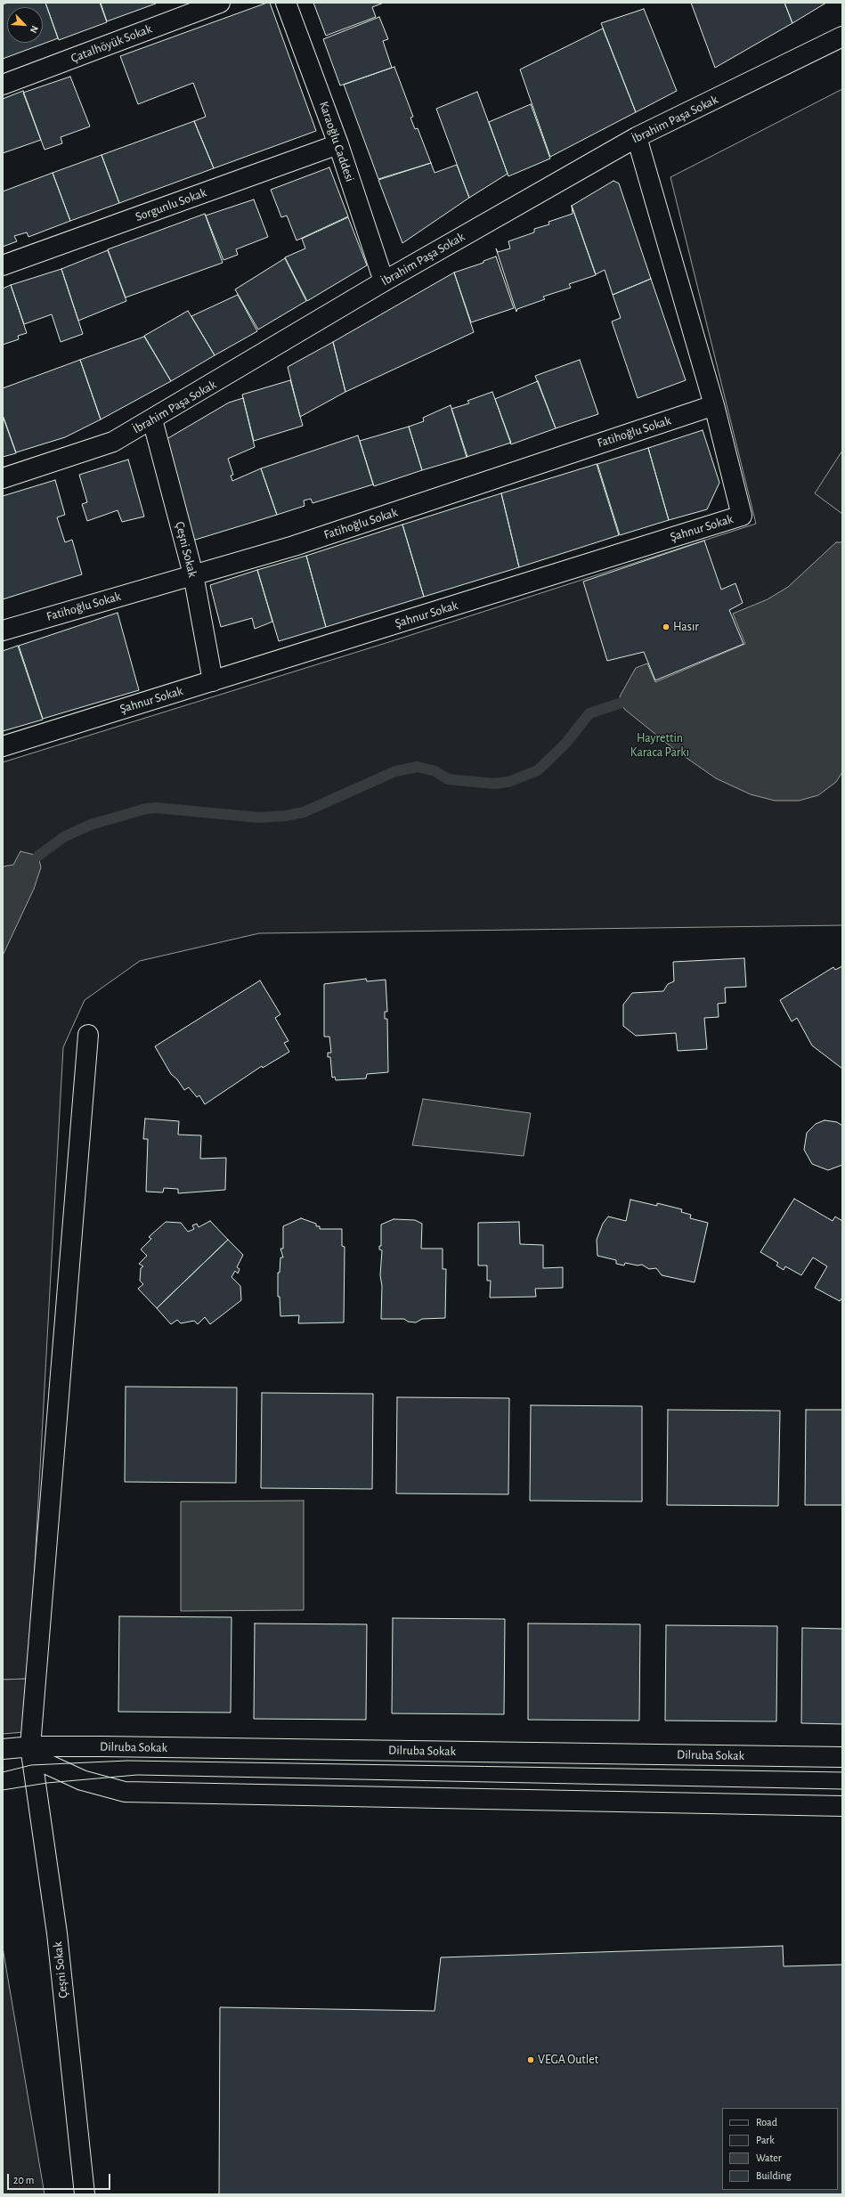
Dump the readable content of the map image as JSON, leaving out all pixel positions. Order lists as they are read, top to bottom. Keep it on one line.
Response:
{"streets":{"street":["Çatalhöyük Sokak","İbrahim Paşa Sokak","Karaoğlu Caddesi","Sorgunlu Sokak","Fatihoğlu Sokak","Şahnur Sokak","Çeşni Sokak","Dilruba Sokak"]},"crossings":[["İbrahim Paşa Sokak","Karaoğlu Caddesi"],["İbrahim Paşa Sokak","Çeşni Sokak"],["Karaoğlu Caddesi","Sorgunlu Sokak"],["Fatihoğlu Sokak","Şahnur Sokak"],["Fatihoğlu Sokak","Çeşni Sokak"],["Şahnur Sokak","Çeşni Sokak"],["Çeşni Sokak","Dilruba Sokak"]],"parks":["Hayrettin Karaca Parkı"],"places":["Hasır","VEGA Outlet"],"legend":["Road","Park","Water","Building"],"scale_bar":"20 m","north":"bottom right"}
